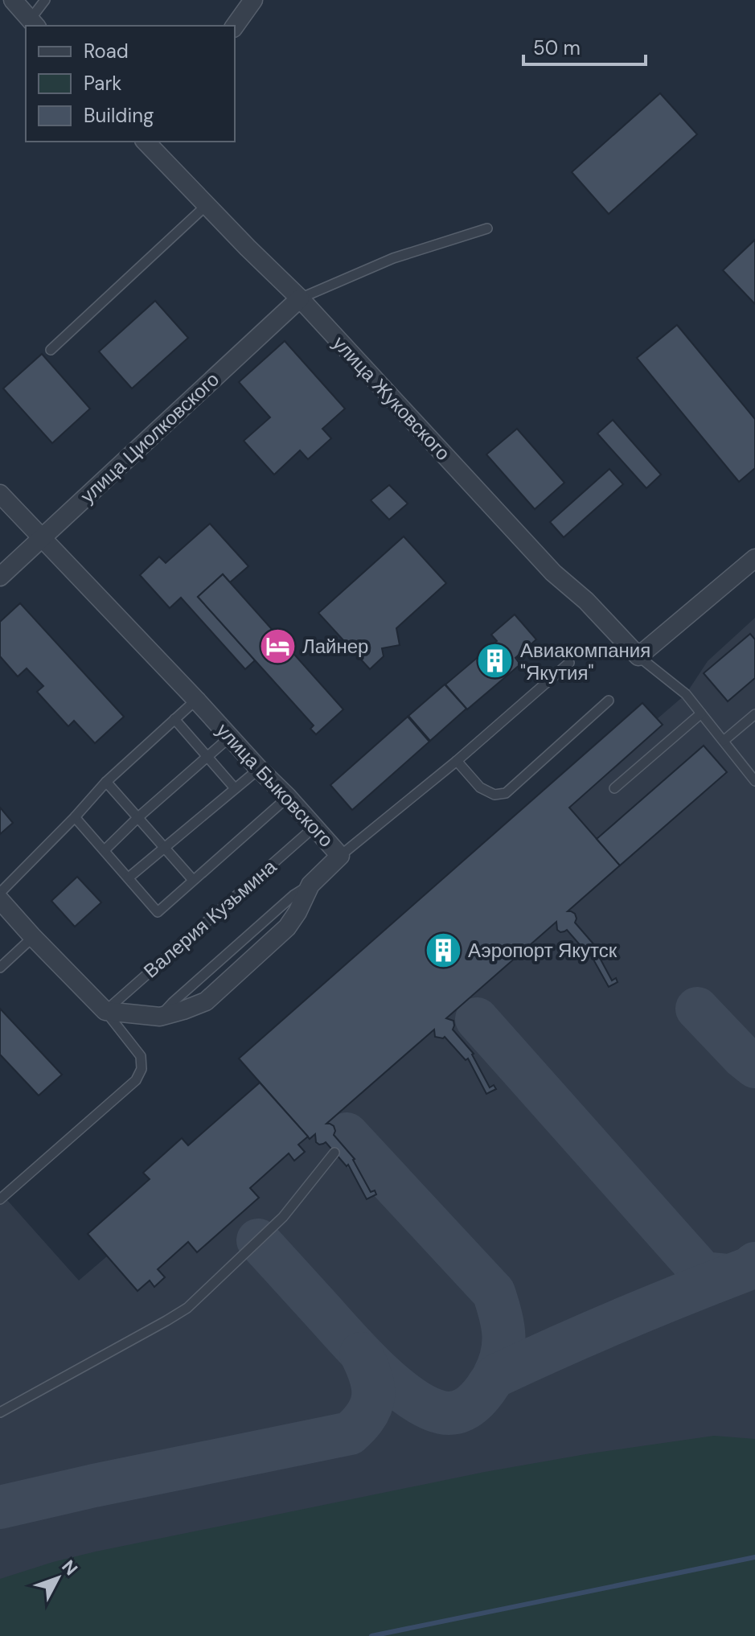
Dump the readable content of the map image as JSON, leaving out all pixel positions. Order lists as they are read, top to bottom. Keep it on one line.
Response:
{"streets":{"street":["улица Жуковского","улица Циолковского","улица Быковского"],"lane":["Валерия Кузьмина"]},"crossings":[["улица Жуковского","улица Циолковского"],["улица Циолковского","улица Быковского"],["улица Быковского","Валерия Кузьмина"]],"places":{"hotel":["Лайнер"],"building":["Авиакомпания \"Якутия\"","Аэропорт Якутск"]},"legend":["Road","Park","Building"],"scale_bar":"50 m","north":"top right"}
